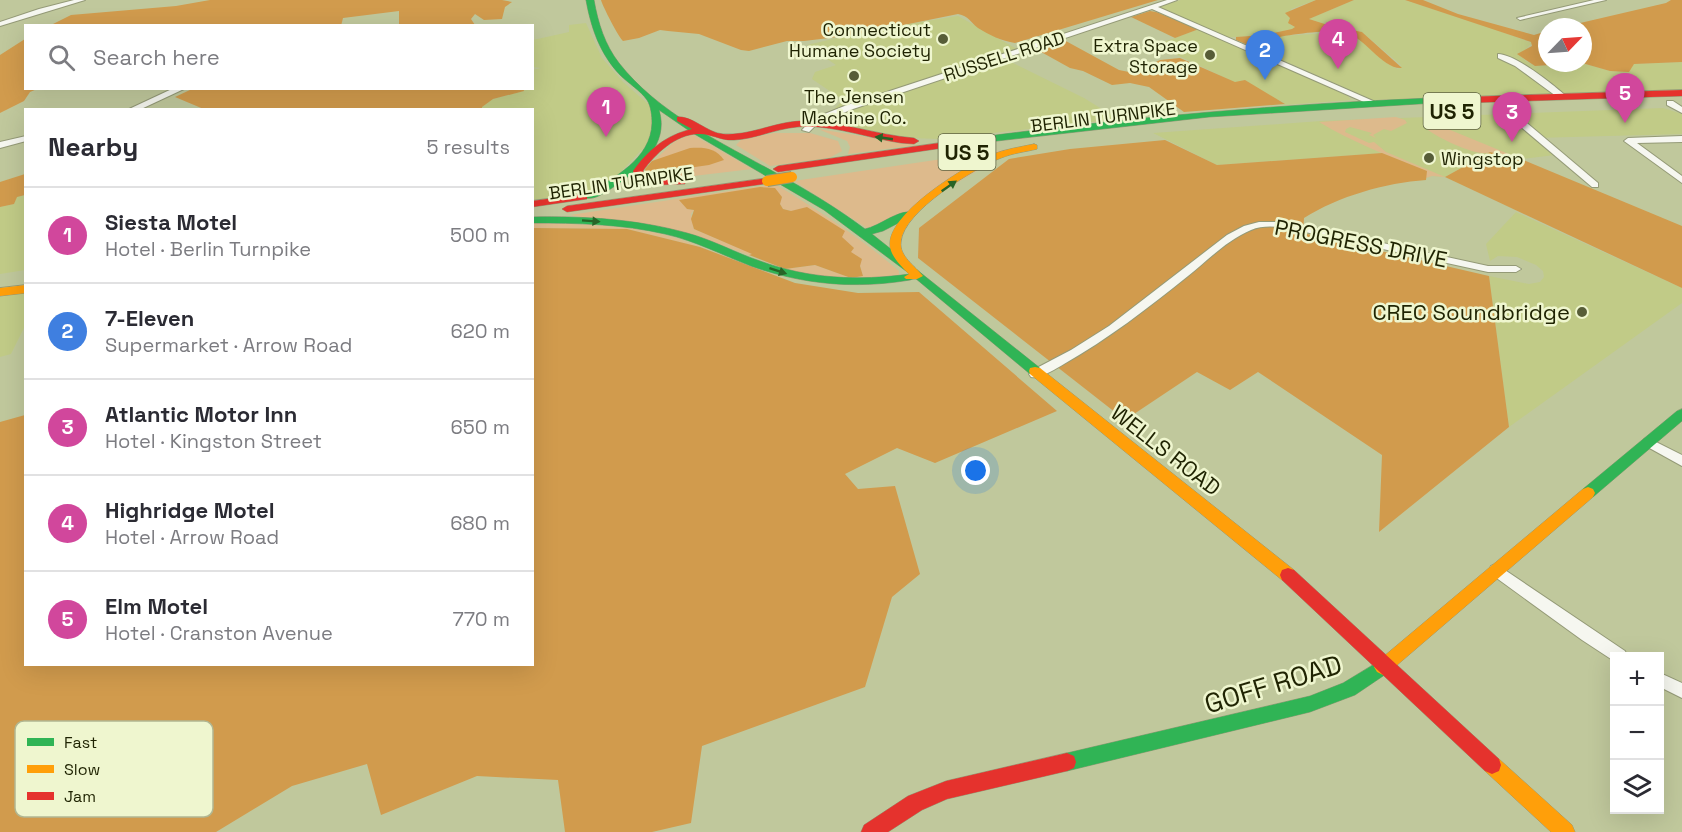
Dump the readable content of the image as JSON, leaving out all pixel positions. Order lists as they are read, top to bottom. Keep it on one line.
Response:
{"streets":{"main road":["US 5","BERLIN TURNPIKE","WELLS ROAD","GOFF ROAD"],"street":["RUSSELL ROAD","PROGRESS DRIVE"]},"crossings":[["PROGRESS DRIVE","WELLS ROAD"],["WELLS ROAD","GOFF ROAD"]],"places":["Connecticut Humane Society","Extra Space Storage","The Jensen Machine Co.","Wingstop","CREC Soundbridge"],"legend":["Fast","Slow","Jam"],"north":"top right","page":{"pins":["4","2","5","1","3"],"search":"Search here","heading":["Nearby","5 results"],"list":[{"mark":"1","name":"Siesta Motel","note":"Hotel · Berlin Turnpike","value":"500 m"},{"mark":"2","name":"7-Eleven","note":"Supermarket · Arrow Road","value":"620 m"},{"mark":"3","name":"Atlantic Motor Inn","note":"Hotel · Kingston Street","value":"650 m"},{"mark":"4","name":"Highridge Motel","note":"Hotel · Arrow Road","value":"680 m"},{"mark":"5","name":"Elm Motel","note":"Hotel · Cranston Avenue","value":"770 m"}],"map_buttons":["+","−"]}}
